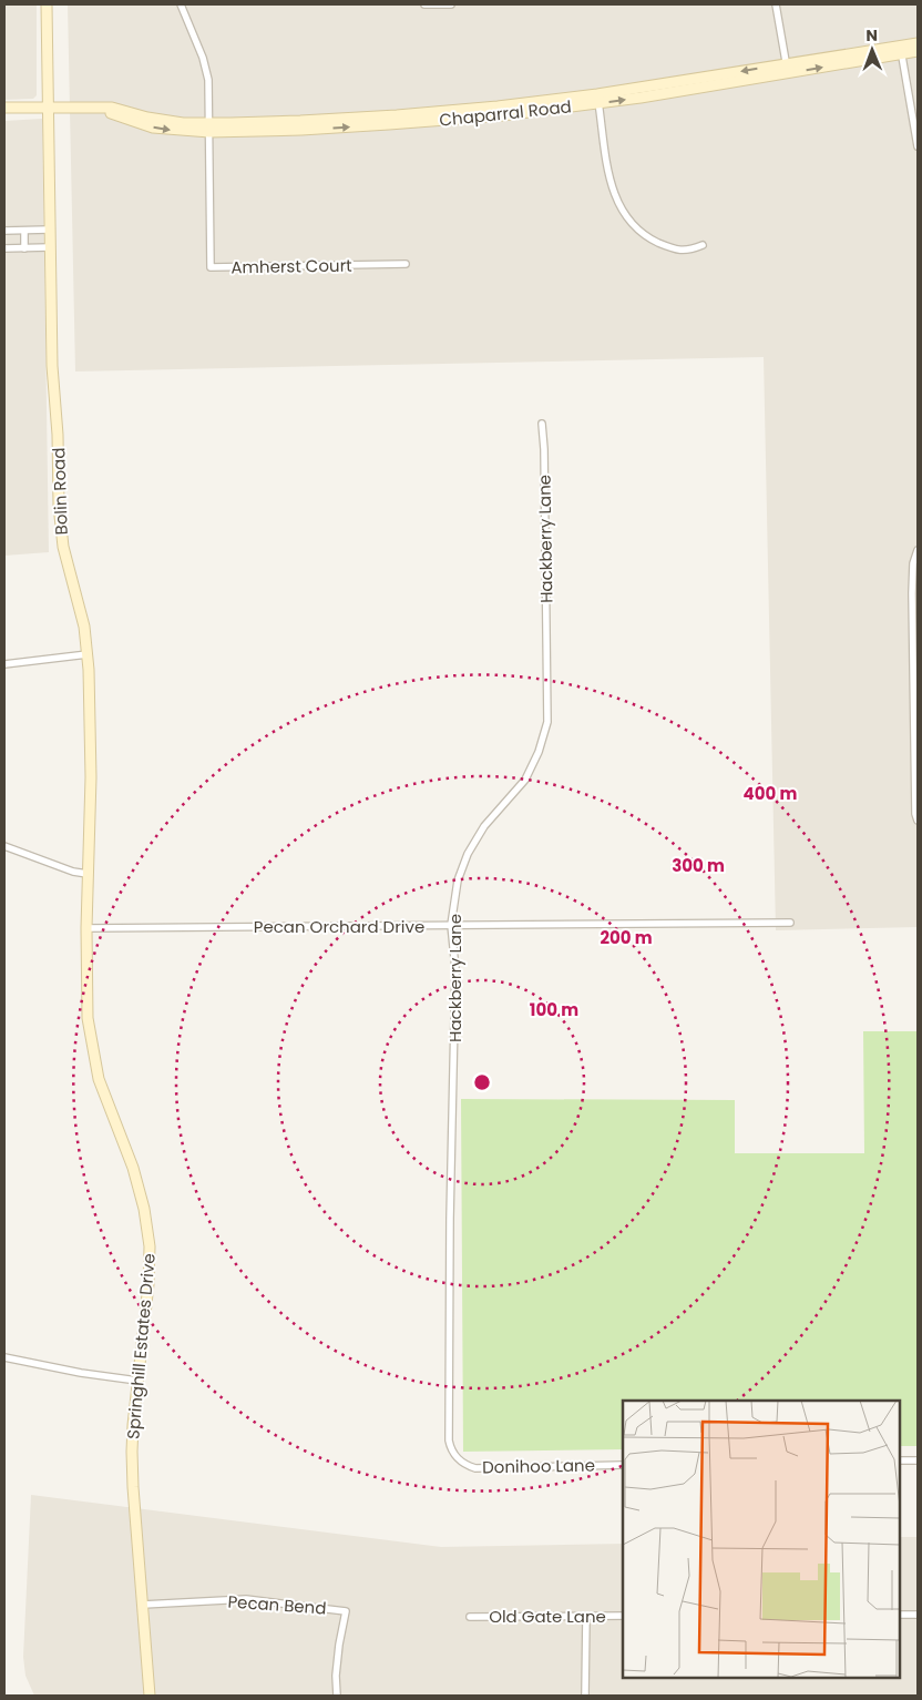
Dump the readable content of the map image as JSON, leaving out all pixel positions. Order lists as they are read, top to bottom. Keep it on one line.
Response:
{"streets":{"street":["Chaparral Road","Amherst Court","Bolin Road","Hackberry Lane","Pecan Orchard Drive","Springhill Estates Drive","Donihoo Lane","Pecan Bend","Old Gate Lane"]},"crossings":[["Chaparral Road","Amherst Court"],["Chaparral Road","Bolin Road"],["Bolin Road","Springhill Estates Drive"],["Hackberry Lane","Pecan Orchard Drive"],["Hackberry Lane","Donihoo Lane"],["Pecan Orchard Drive","Springhill Estates Drive"],["Springhill Estates Drive","Pecan Bend"]],"north":"top","rings":["400 m","300 m","200 m","100 m"]}
